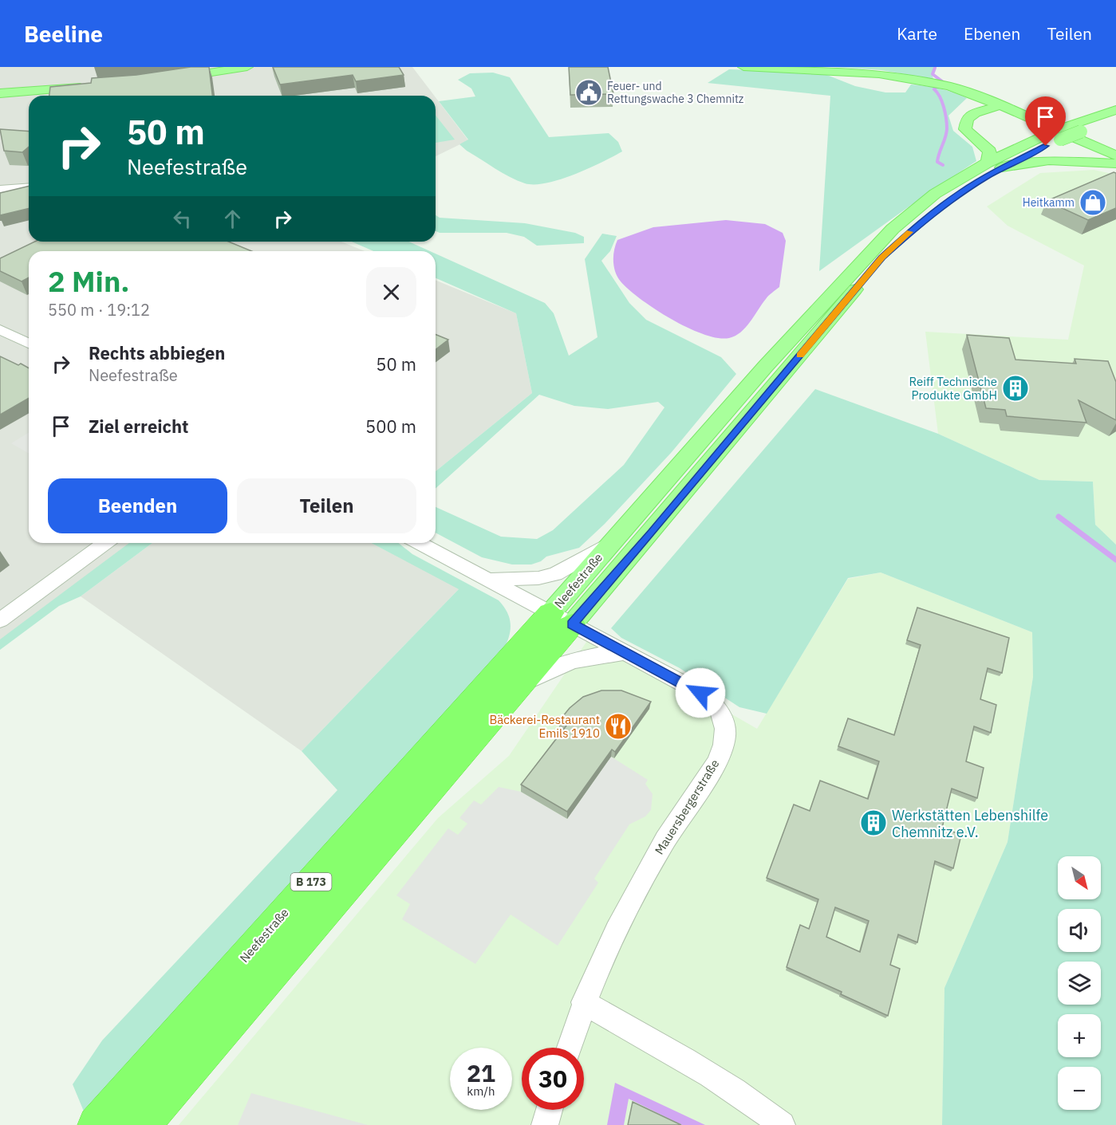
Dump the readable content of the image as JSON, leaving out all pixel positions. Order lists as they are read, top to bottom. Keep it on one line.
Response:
{"streets":{"highway":["Neefestraße","B 173"],"street":["Mauersbergerstraße"]},"crossings":[["Neefestraße","Mauersbergerstraße"]],"places":{"public building":["Feuer- und Rettungswache 3 Chemnitz"],"shop":["Heitkamm"],"building":["Reiff Technische Produkte GmbH","Werkstätten Lebenshilfe Chemnitz e.V."],"restaurant":["Bäckerei-Restaurant Emils 1910"]},"north":"bottom right","page":{"header":"Beeline","nav":["Karte","Ebenen","Teilen"],"turn":["50 m","Neefestraße"],"heading":["2 Min.","550 m · 19:12"],"list":[{"name":"Rechts abbiegen","note":"Neefestraße","value":"50 m"},{"name":"Ziel erreicht","value":"500 m"}],"buttons":["Beenden","Teilen"],"map_buttons":["+","−"],"speed":"21 km/h","limit":"30"}}
